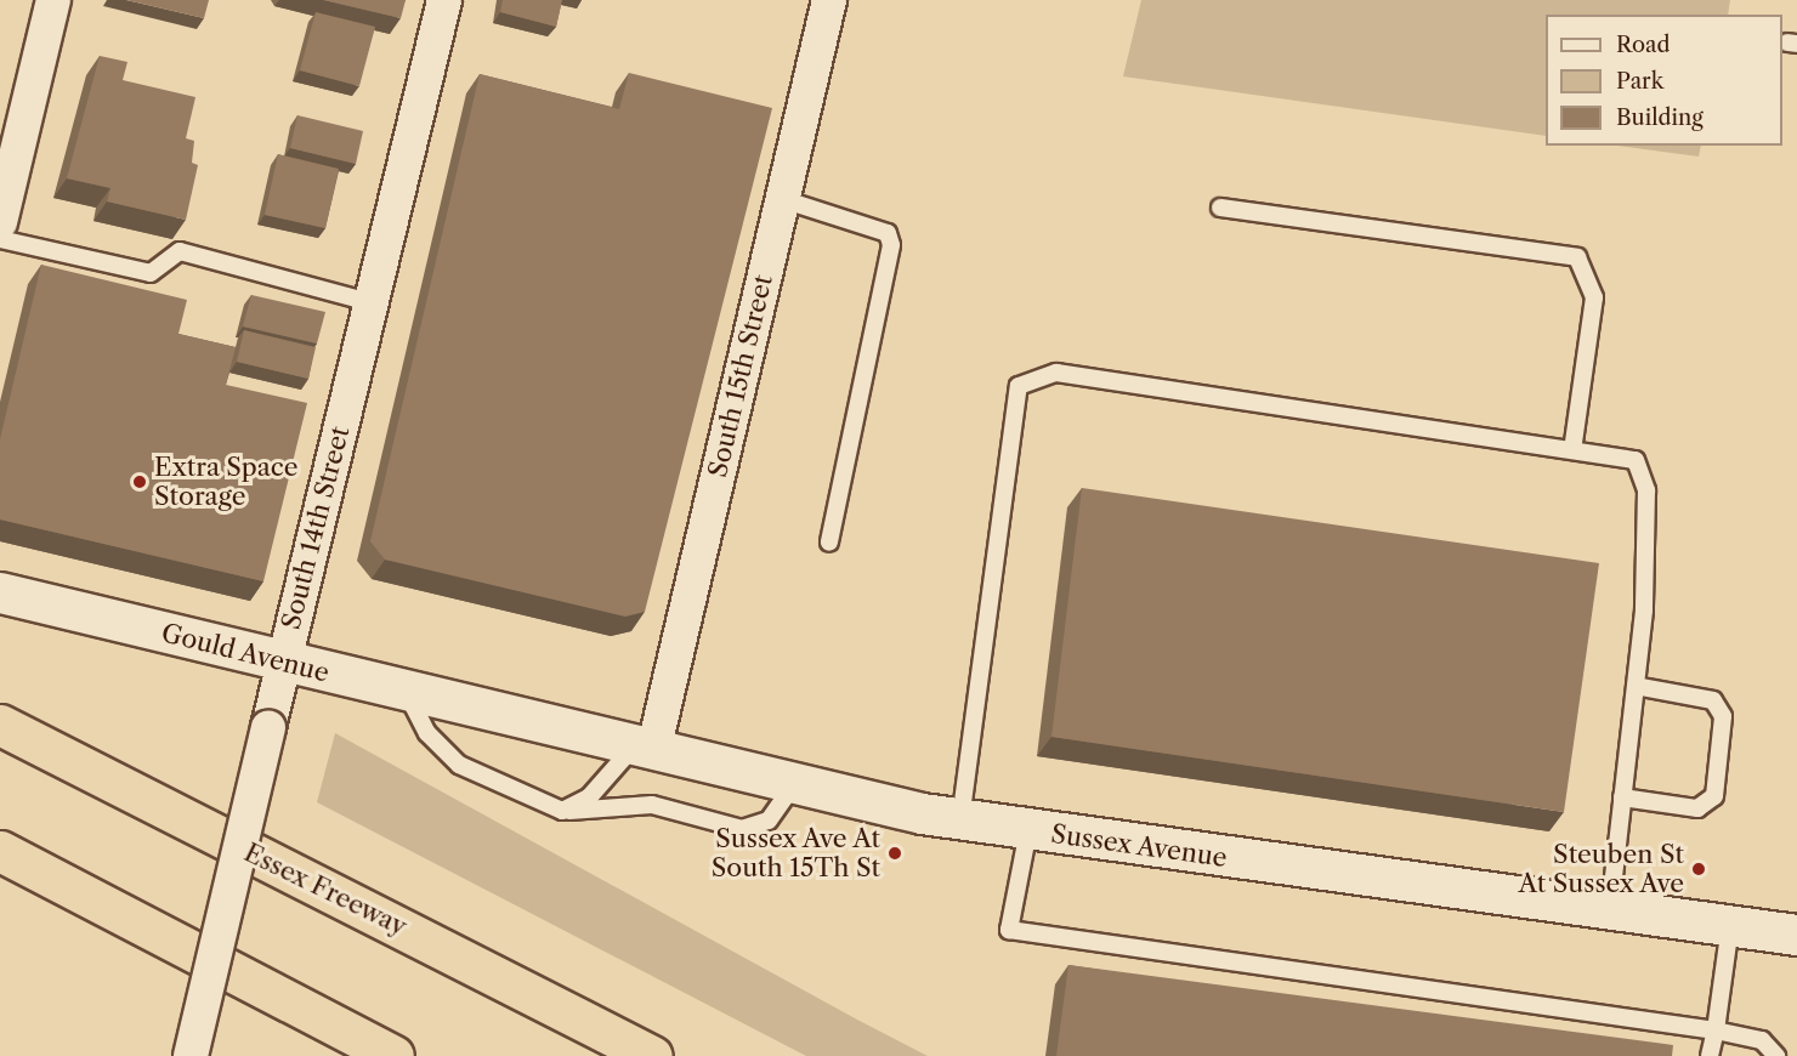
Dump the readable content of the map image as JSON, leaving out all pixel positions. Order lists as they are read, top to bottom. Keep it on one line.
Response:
{"streets":{"highway":["Essex Freeway"],"street":["South 15th Street","South 14th Street","Gould Avenue","Sussex Avenue"]},"crossings":[["South 15th Street","Sussex Avenue"],["South 14th Street","Gould Avenue"],["Gould Avenue","Sussex Avenue"]],"places":["Extra Space Storage","Sussex Ave At South 15Th St","Steuben St At Sussex Ave"],"legend":["Road","Park","Building"]}
